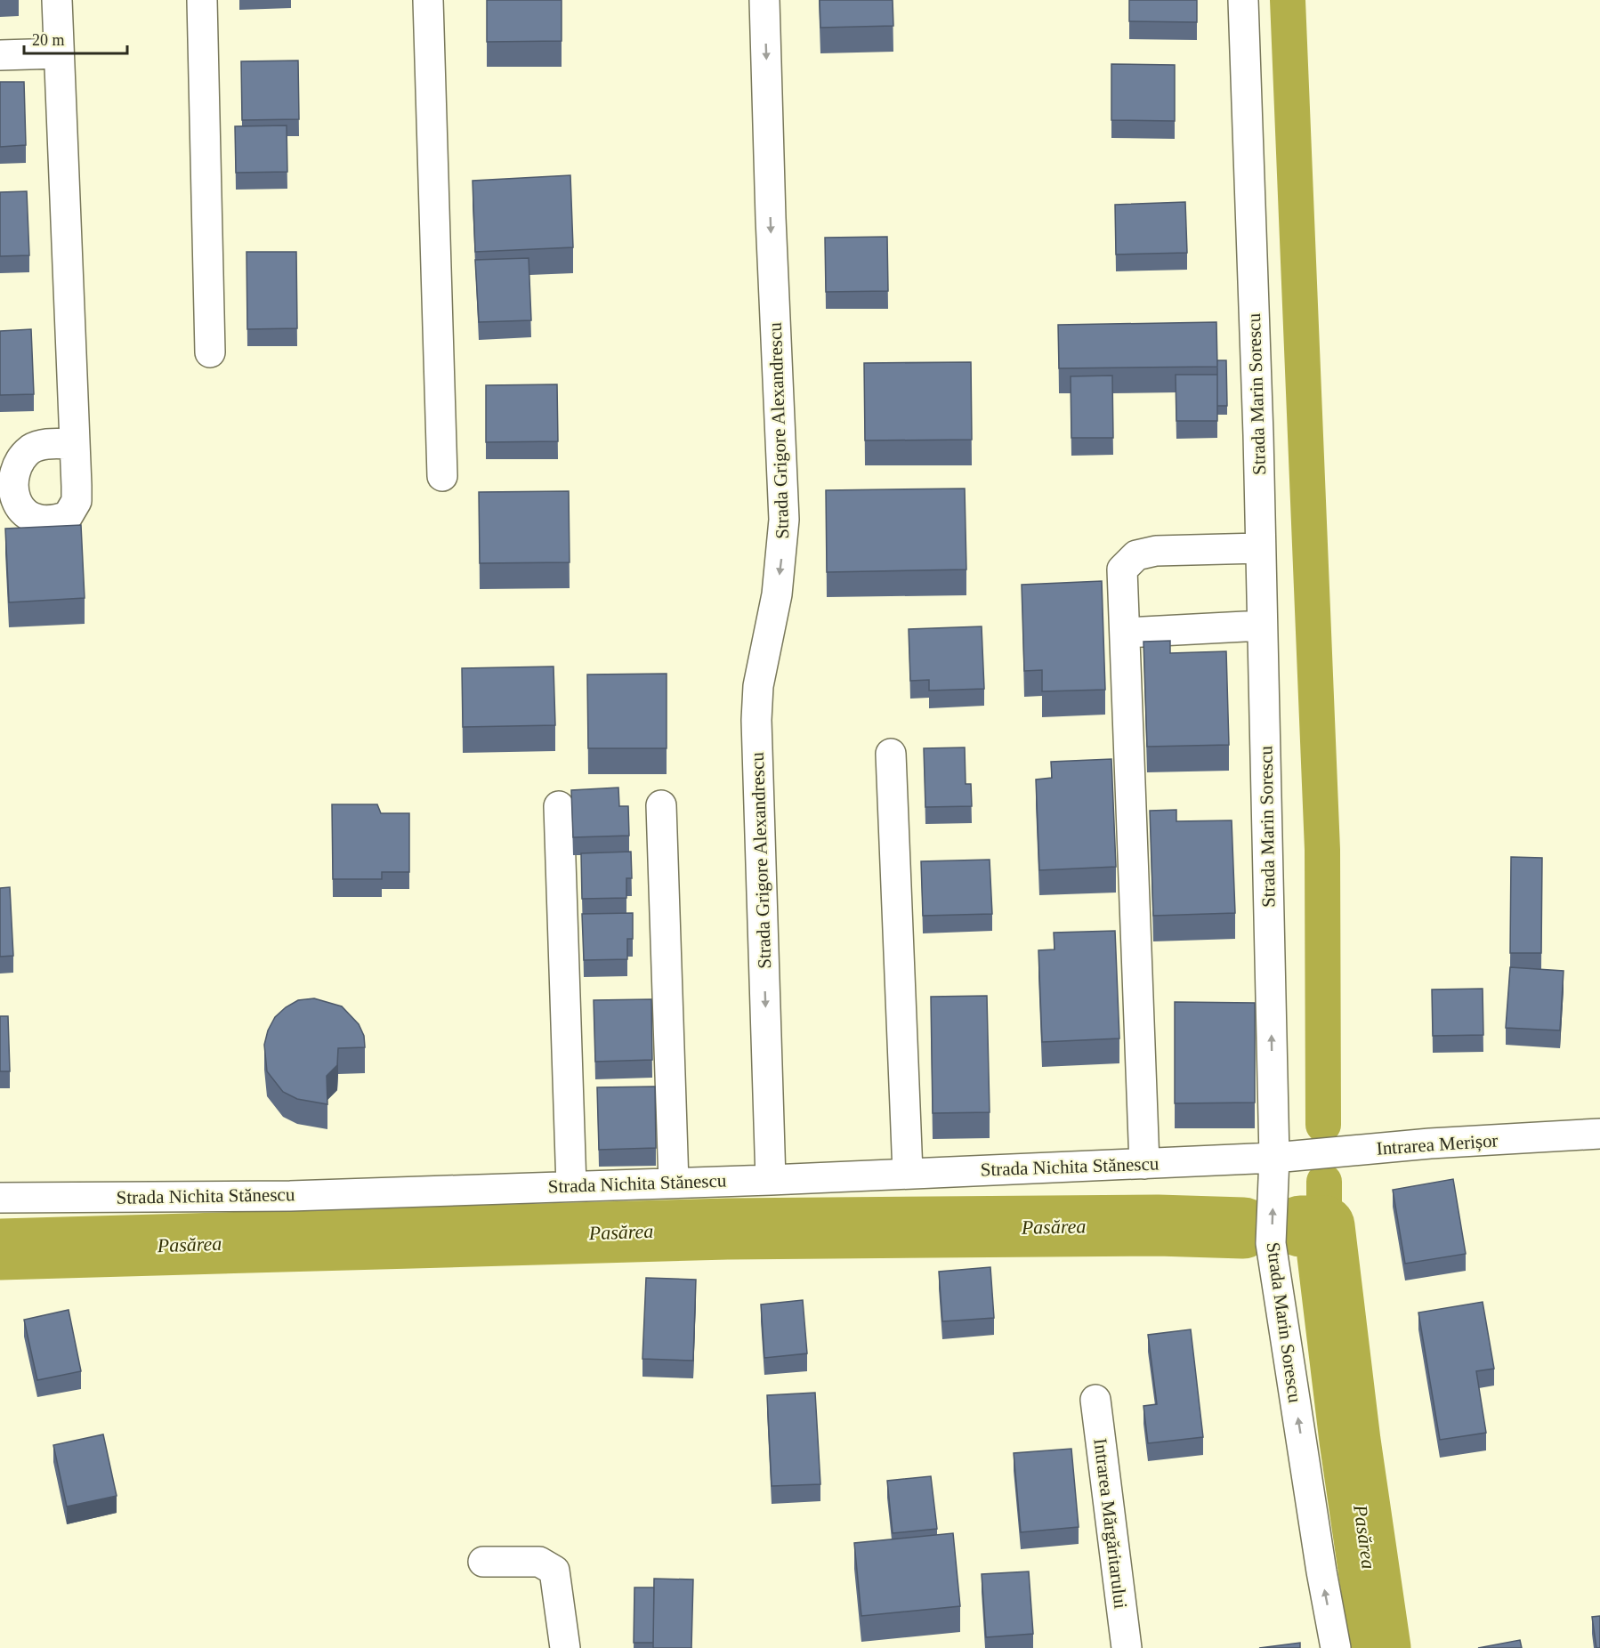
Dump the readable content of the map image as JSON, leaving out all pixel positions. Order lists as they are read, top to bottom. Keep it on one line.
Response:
{"streets":{"street":["Strada Marin Sorescu","Strada Grigore Alexandrescu","Intrarea Merișor","Strada Nichita Stănescu","Intrarea Mărgăritarului"]},"crossings":[["Strada Marin Sorescu","Intrarea Merișor"],["Strada Marin Sorescu","Strada Nichita Stănescu"],["Strada Grigore Alexandrescu","Strada Nichita Stănescu"],["Intrarea Merișor","Strada Nichita Stănescu"]],"water":["Pasărea"],"scale_bar":"20 m"}
